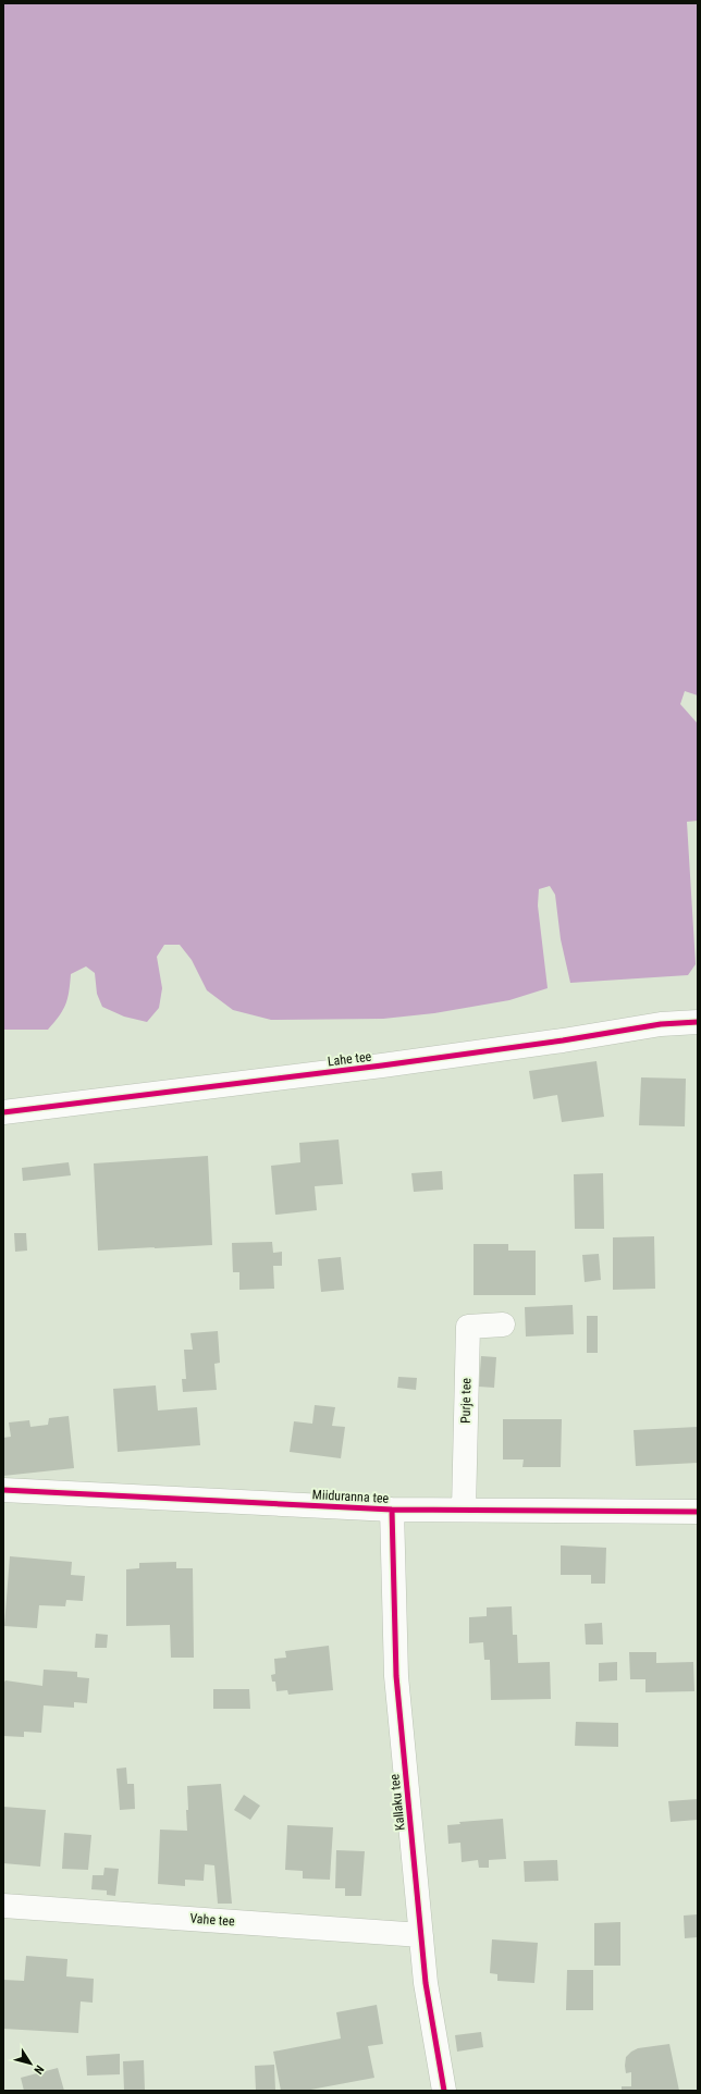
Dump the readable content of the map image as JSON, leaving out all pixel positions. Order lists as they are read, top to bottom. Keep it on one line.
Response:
{"streets":{"street":["Lahe tee","Purje tee","Miiduranna tee","Kallaku tee","Vahe tee"]},"crossings":[["Purje tee","Miiduranna tee"],["Miiduranna tee","Kallaku tee"],["Kallaku tee","Vahe tee"]],"north":"bottom right"}
